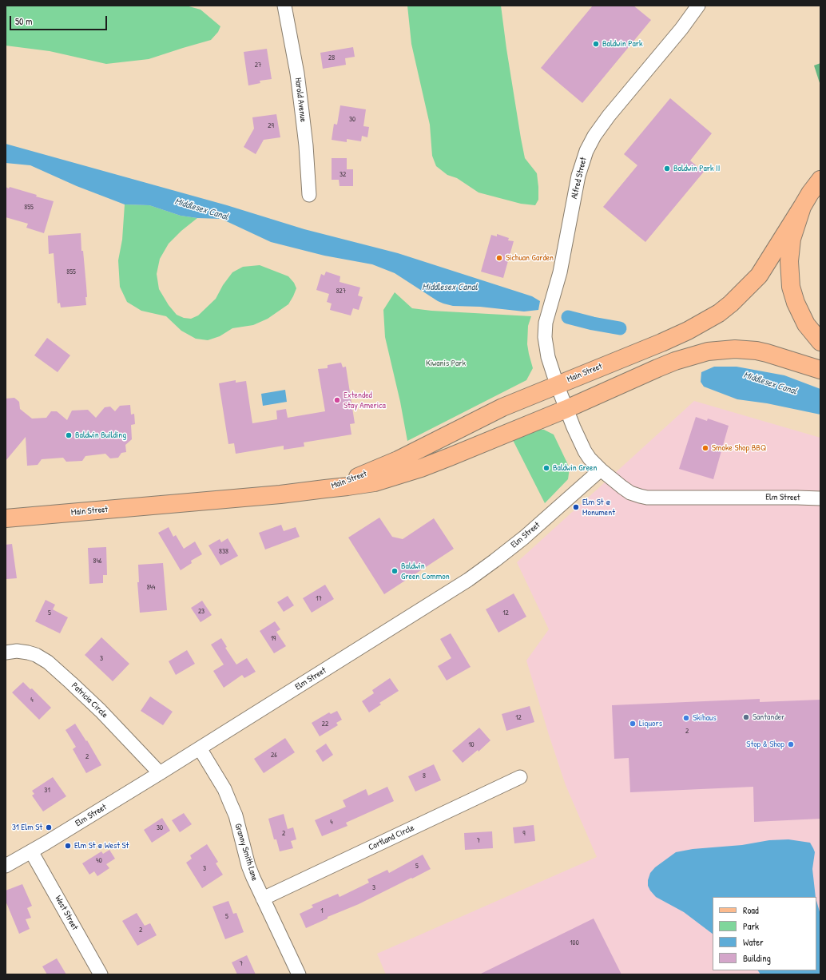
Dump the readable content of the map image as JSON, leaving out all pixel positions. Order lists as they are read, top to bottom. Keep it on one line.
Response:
{"streets":{"main road":["Main Street"],"street":["Harold Avenue","Alfred Street","Elm Street","Patricia Circle","Cortland Circle","Granny Smith Lane","West Street"]},"crossings":[["Alfred Street","Main Street"],["Alfred Street","Elm Street"],["Main Street","Elm Street"],["Elm Street","Patricia Circle"],["Elm Street","Granny Smith Lane"],["Elm Street","West Street"],["Cortland Circle","Granny Smith Lane"]],"water":["Middlesex Canal"],"parks":["Kiwanis Park"],"places":["Baldwin Park","Baldwin Park II","Sichuan Garden","Extended Stay America","Baldwin Building","Smoke Shop BBQ","Baldwin Green","Elm St @ Monument","Baldwin Green Common","Santander","Skihaus","Liquors","Stop & Shop","31 Elm St","Elm St @ West St"],"house_numbers":["28","27","30","29","32","855","855","827","838","846","844","17","23","5","12","19","3","4","12","22","2","10","26","2","8","31","4","30","2","9","7","40","5","3","3","1","5","2","100","7"],"legend":["Road","Park","Water","Building"],"scale_bar":"50 m"}
